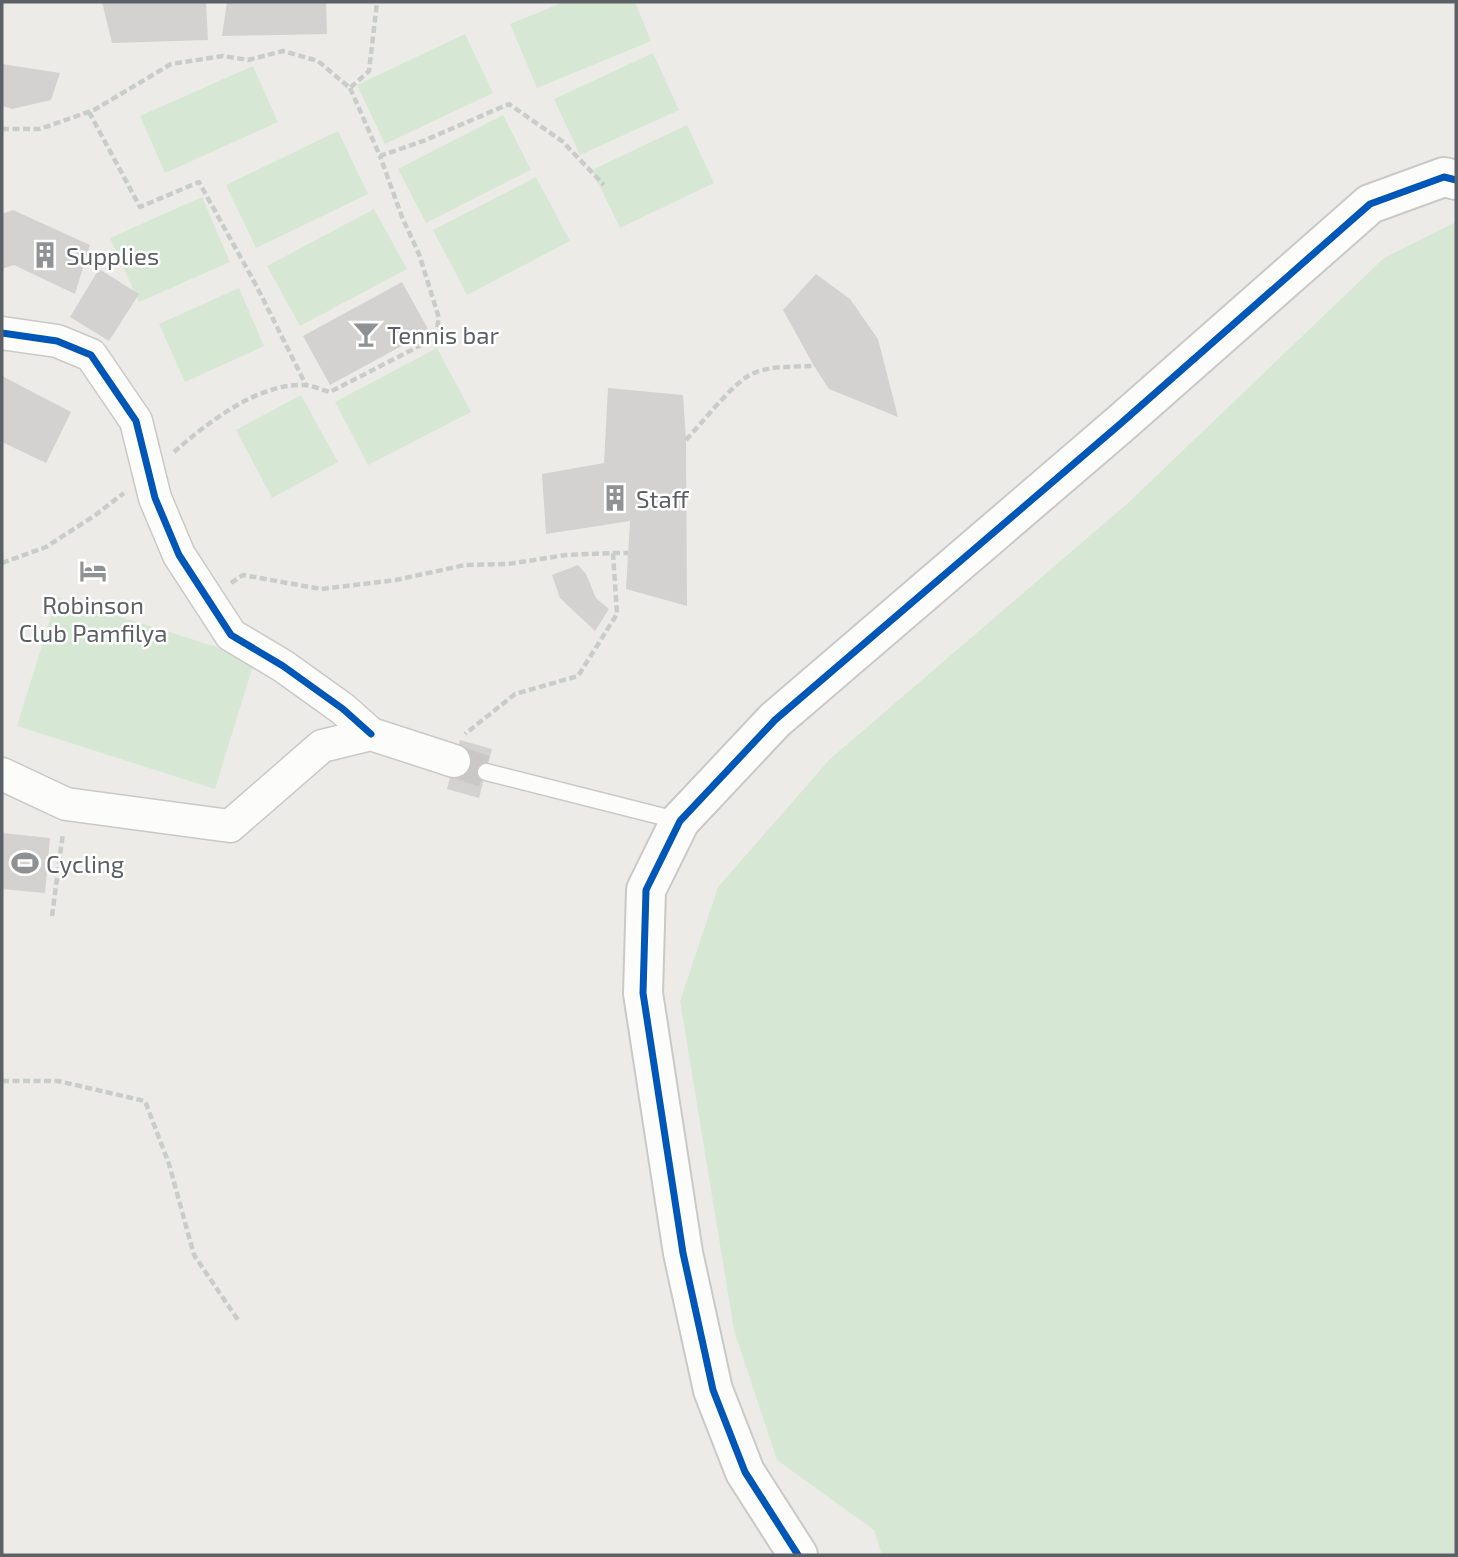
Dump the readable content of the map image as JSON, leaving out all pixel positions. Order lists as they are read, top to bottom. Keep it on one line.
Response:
{"places":{"building":["Supplies","Staff"],"bar":["Tennis bar"],"hotel":["Robinson Club Pamfilya"],"sports":["Cycling"]}}
